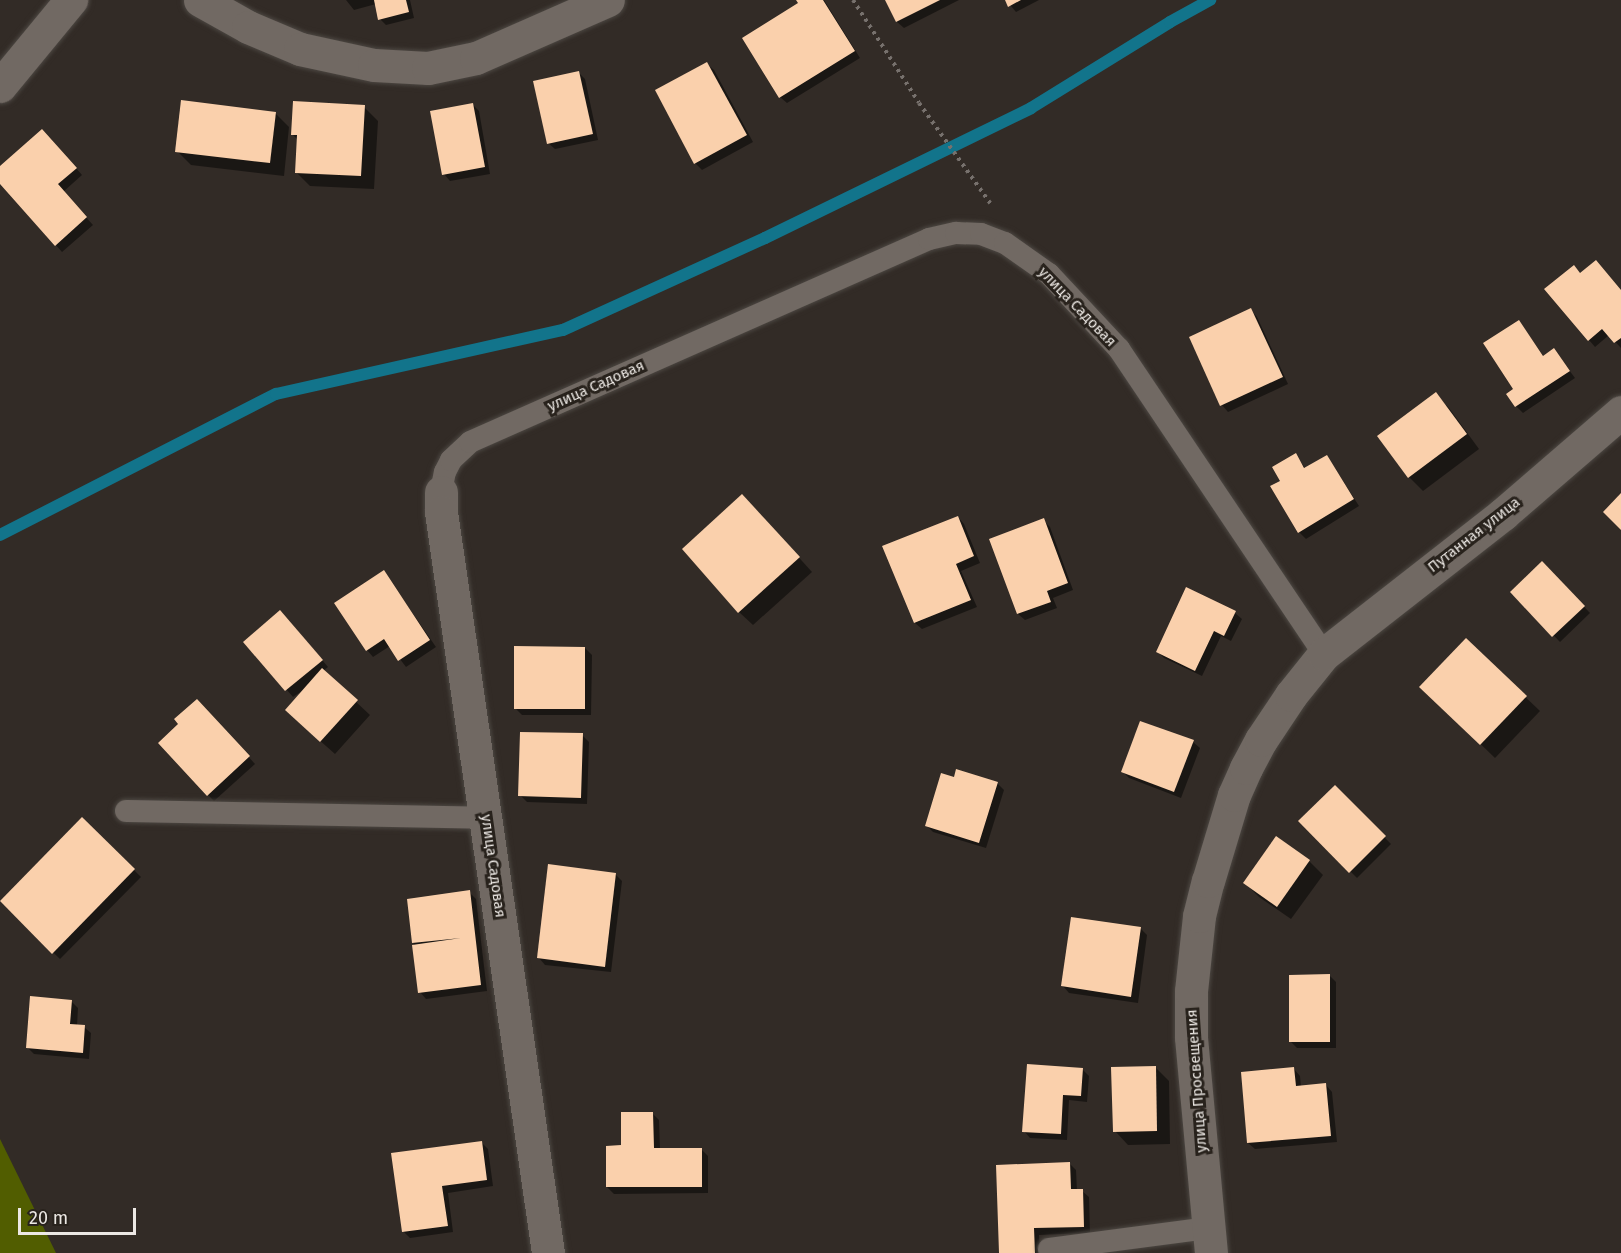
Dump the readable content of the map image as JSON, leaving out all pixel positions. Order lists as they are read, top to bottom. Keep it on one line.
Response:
{"streets":{"street":["улица Садовая","Путанная улица","улица Просвещения"]},"crossings":[["улица Садовая","Путанная улица"],["улица Садовая","улица Просвещения"],["Путанная улица","улица Просвещения"]],"scale_bar":"20 m"}
